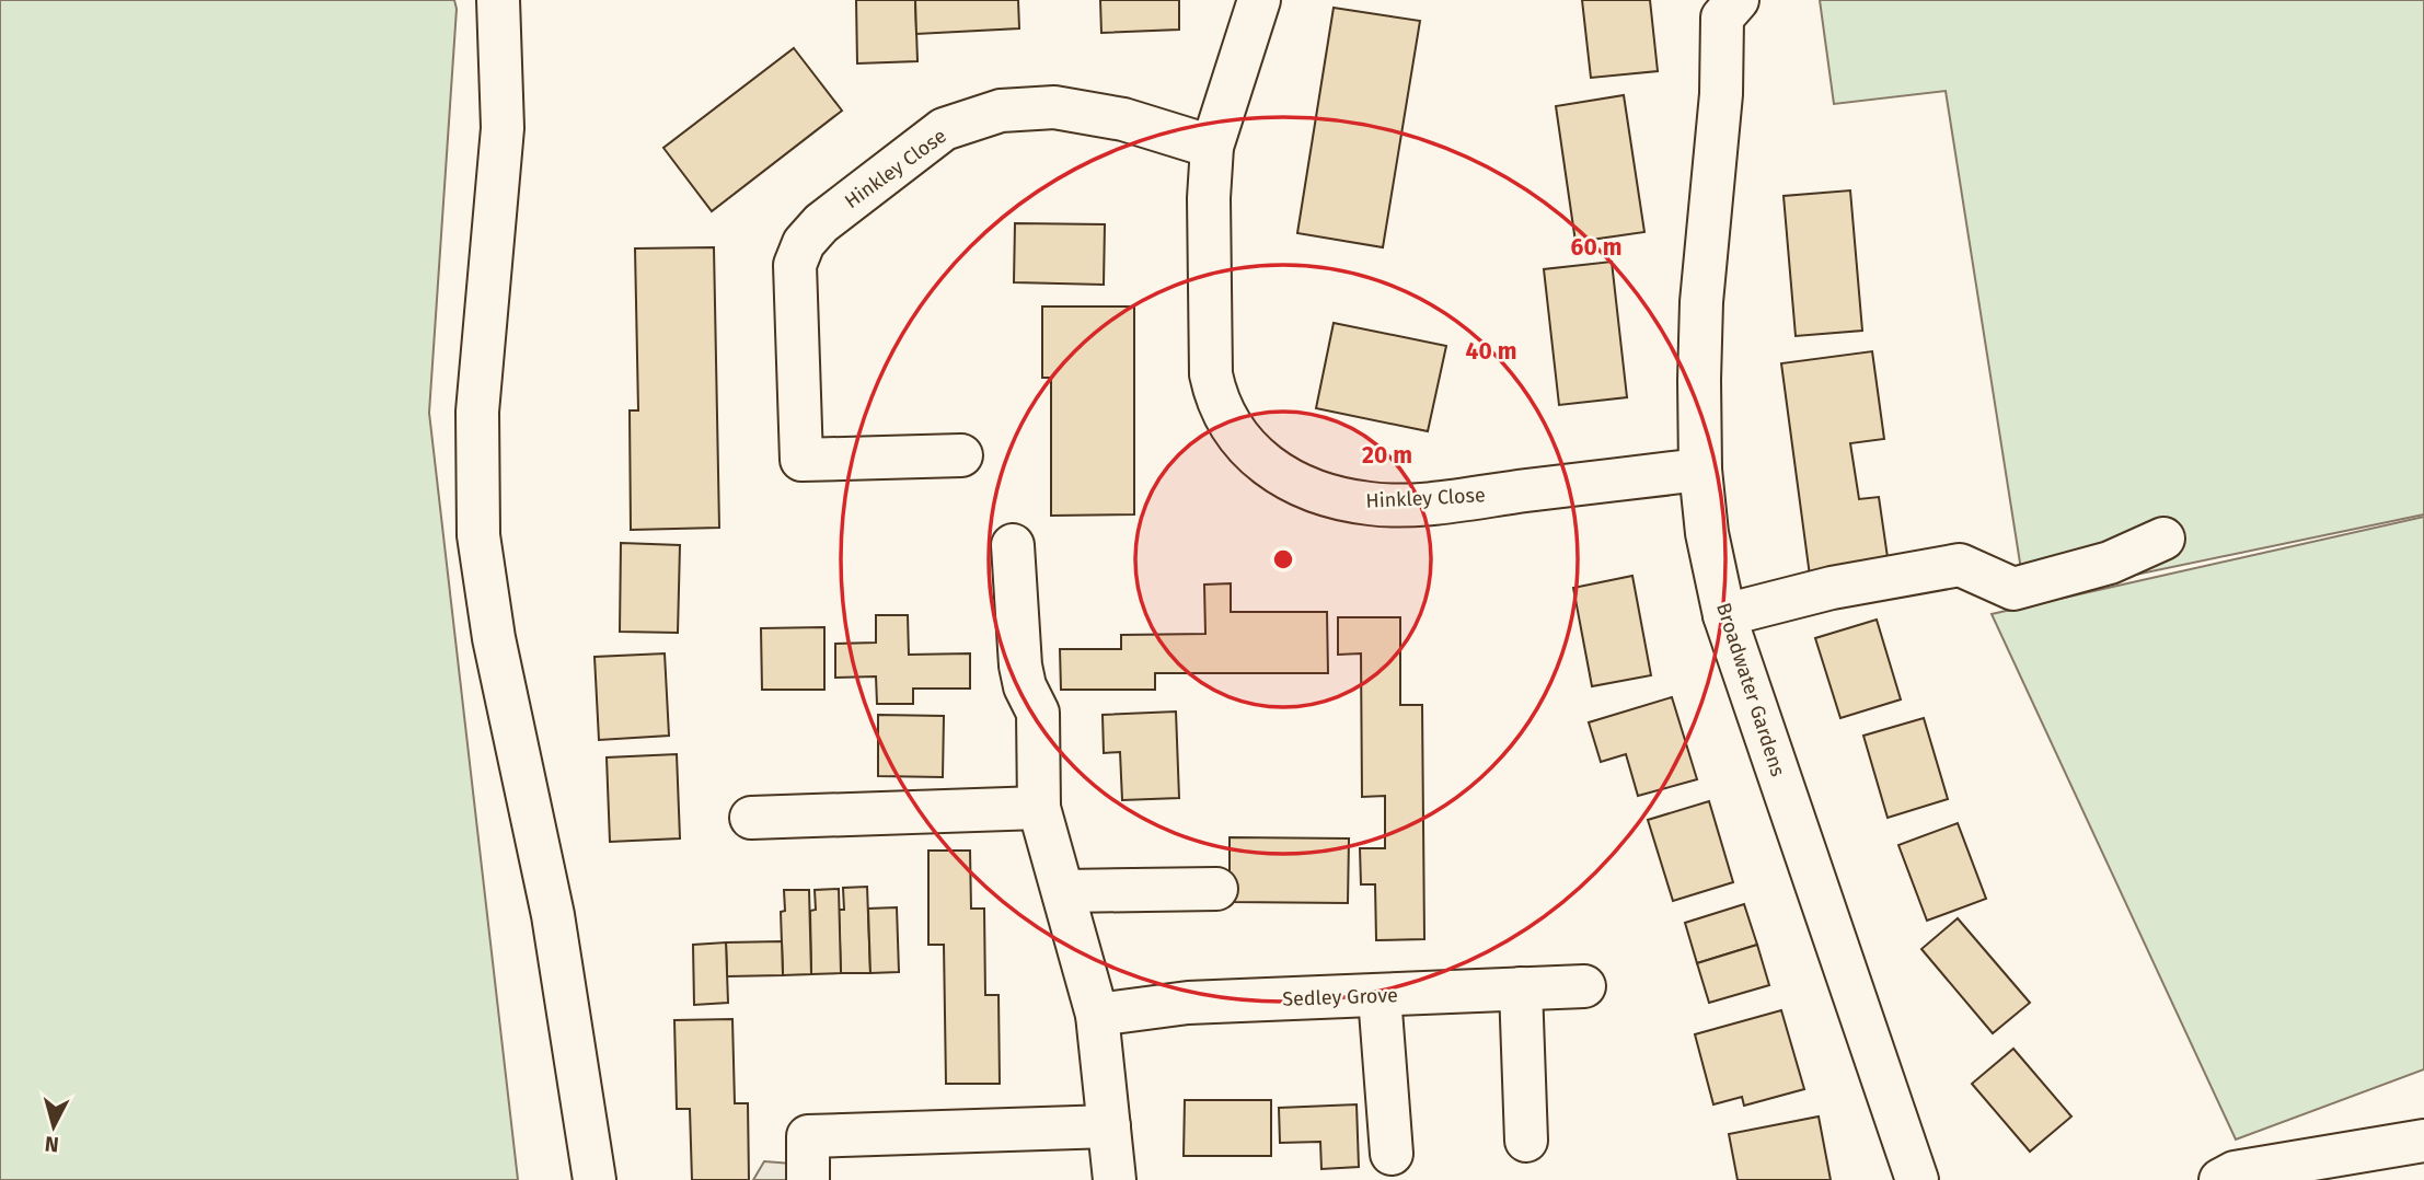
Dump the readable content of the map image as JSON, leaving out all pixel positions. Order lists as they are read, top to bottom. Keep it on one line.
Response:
{"streets":{"street":["Hinkley Close","Broadwater Gardens","Sedley Grove"]},"crossings":[["Hinkley Close","Broadwater Gardens"]],"north":"bottom","rings":["60 m","40 m","20 m"]}
